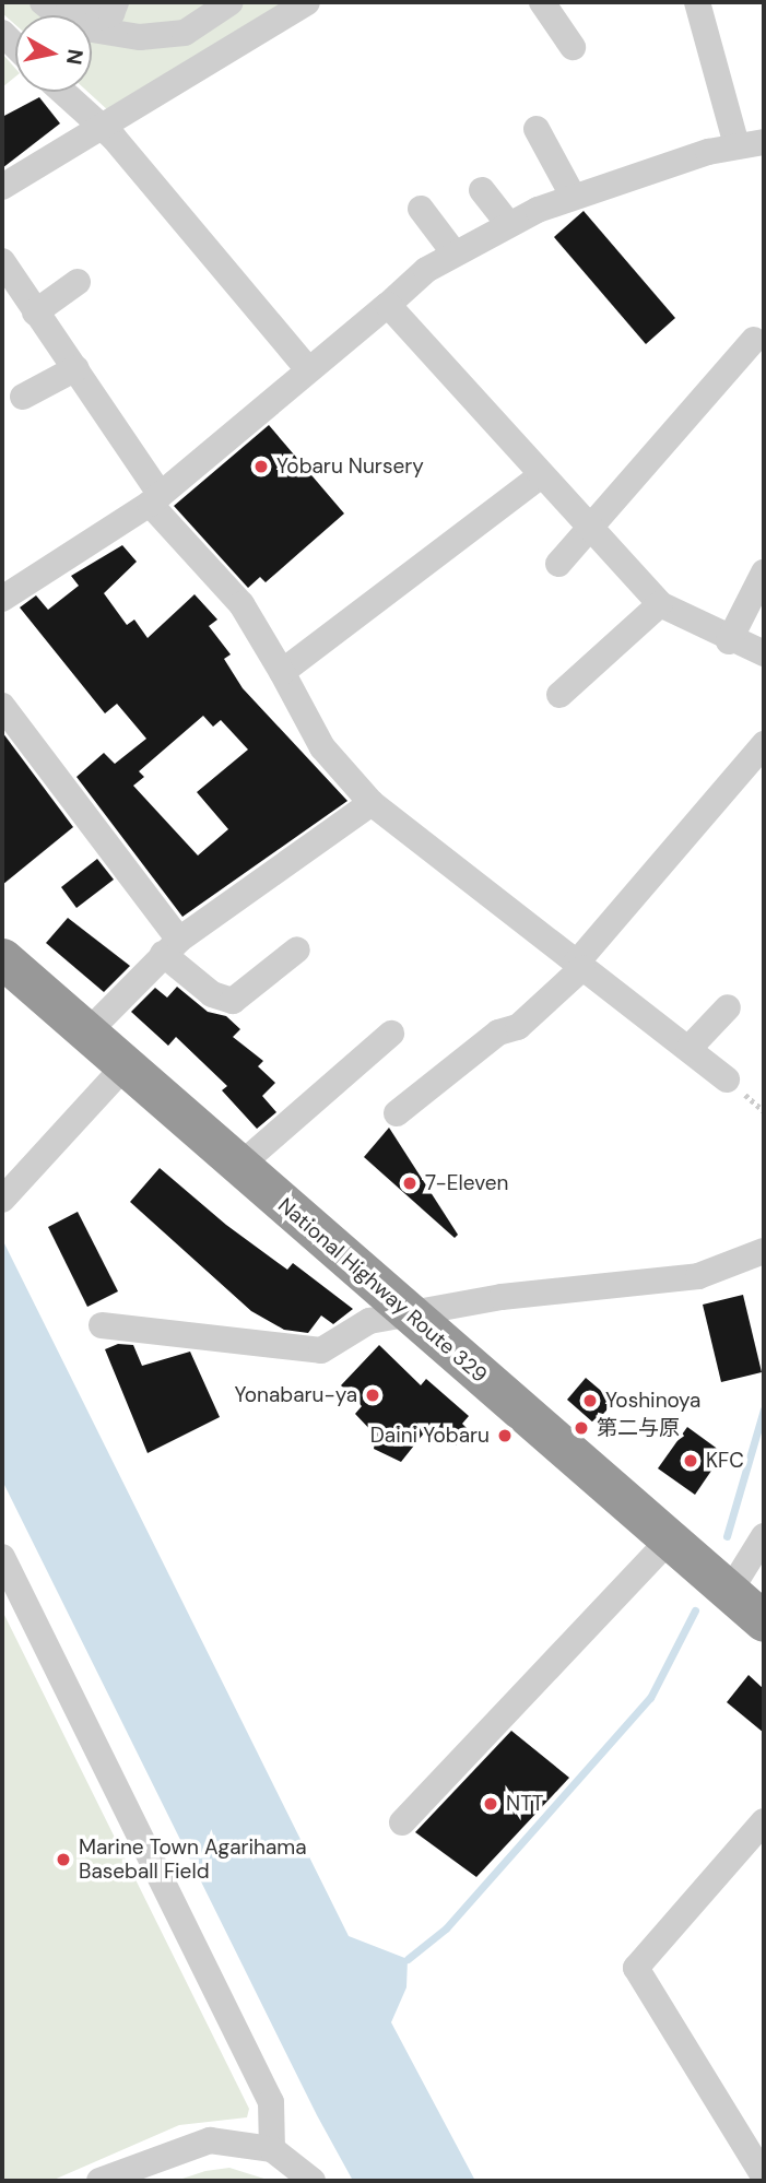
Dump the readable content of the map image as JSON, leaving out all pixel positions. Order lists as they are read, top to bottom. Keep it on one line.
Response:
{"streets":{"highway":["National Highway Route 329"]},"places":["Yobaru Nursery","7-Eleven","Yonabaru-ya","Yoshinoya","第二与原","Daini Yobaru","KFC","NTT","Marine Town Agarihama Baseball Field"],"north":"right"}
